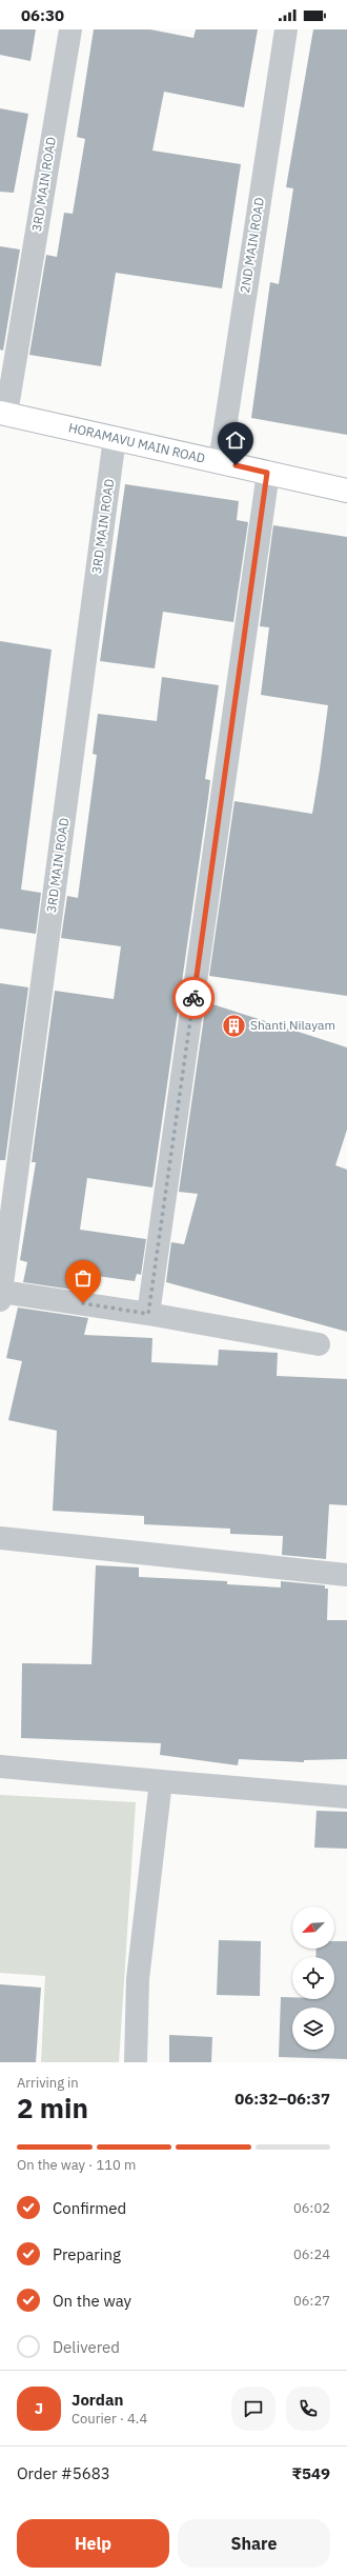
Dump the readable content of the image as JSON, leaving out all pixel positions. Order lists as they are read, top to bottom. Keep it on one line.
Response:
{"streets":{"main road":["HORAMAVU MAIN ROAD"],"street":["3RD MAIN ROAD","2ND MAIN ROAD"]},"crossings":[["3RD MAIN ROAD","HORAMAVU MAIN ROAD"],["2ND MAIN ROAD","HORAMAVU MAIN ROAD"]],"places":{"building":["Shanti Nilayam"]},"north":"bottom left","page":{"status":"06:30","heading":["2 min","Arriving in","06:32–06:37"],"panel":["Jordan","Courier · 4.4","Order #5683","₹549"],"bar":"On the way · 110 m","list":[["Confirmed","06:02"],["Preparing","06:24"],["On the way","06:27"],"Delivered"],"round":"J","buttons":["Help","Share"]}}
